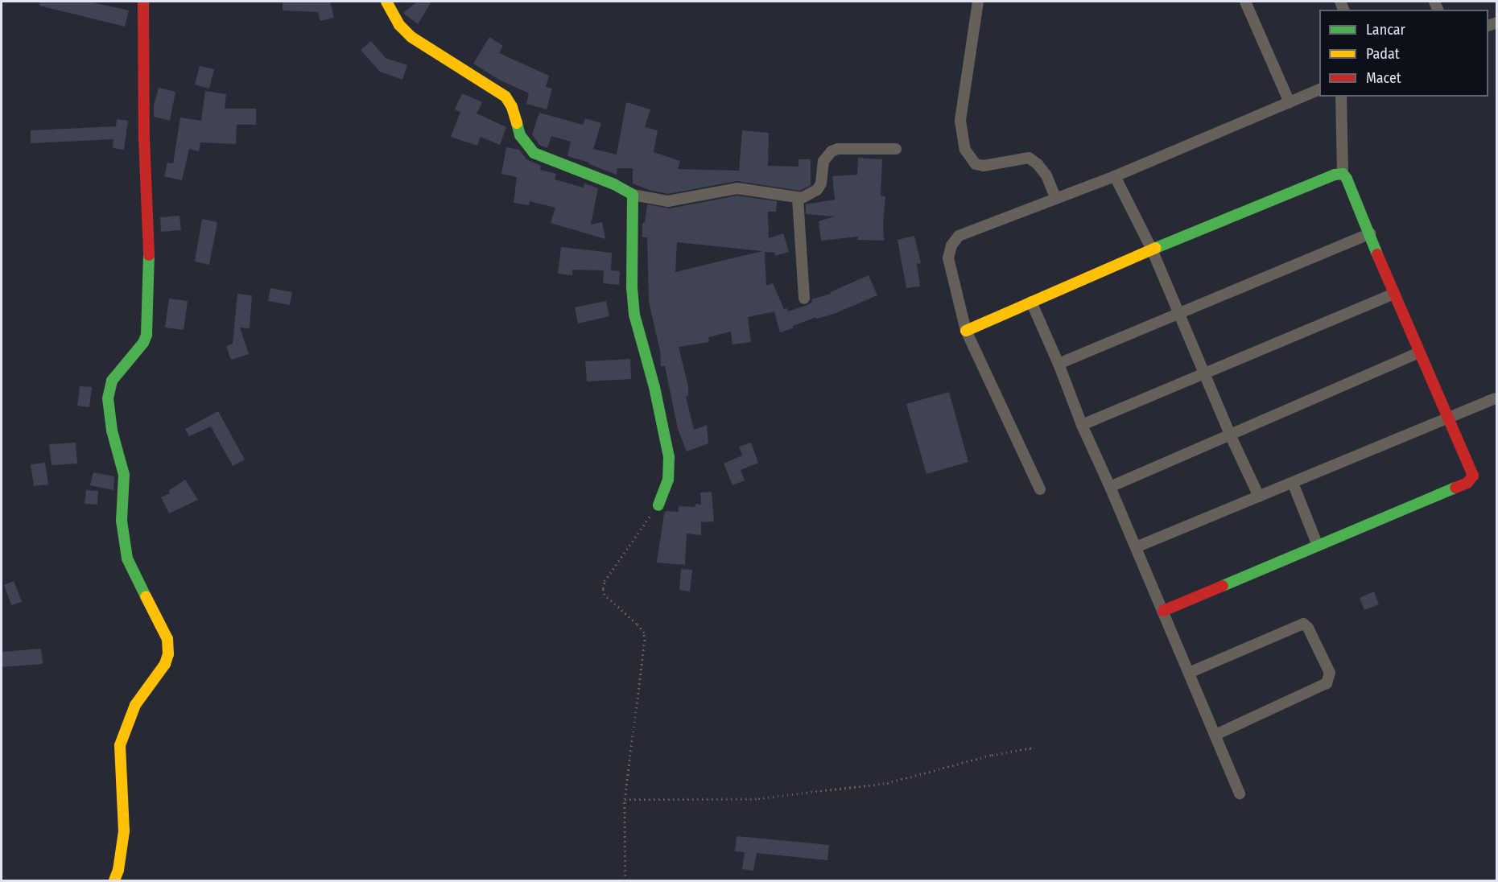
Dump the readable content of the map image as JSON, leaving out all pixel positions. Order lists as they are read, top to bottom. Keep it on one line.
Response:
{"legend":["Lancar","Padat","Macet"]}
